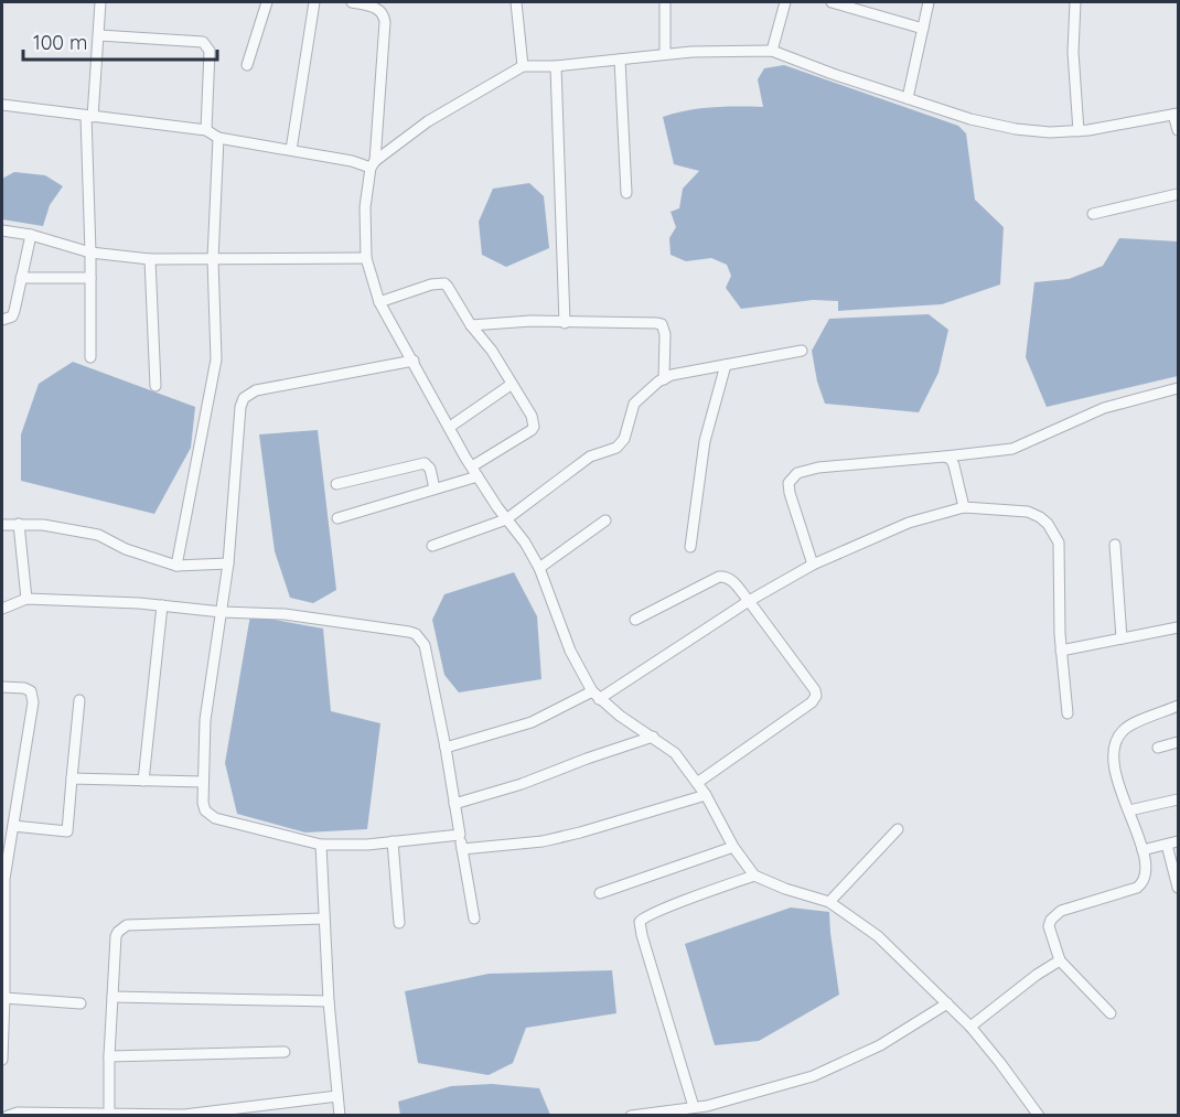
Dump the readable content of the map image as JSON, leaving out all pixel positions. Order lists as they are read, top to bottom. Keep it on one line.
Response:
{"scale_bar":"100 m"}
